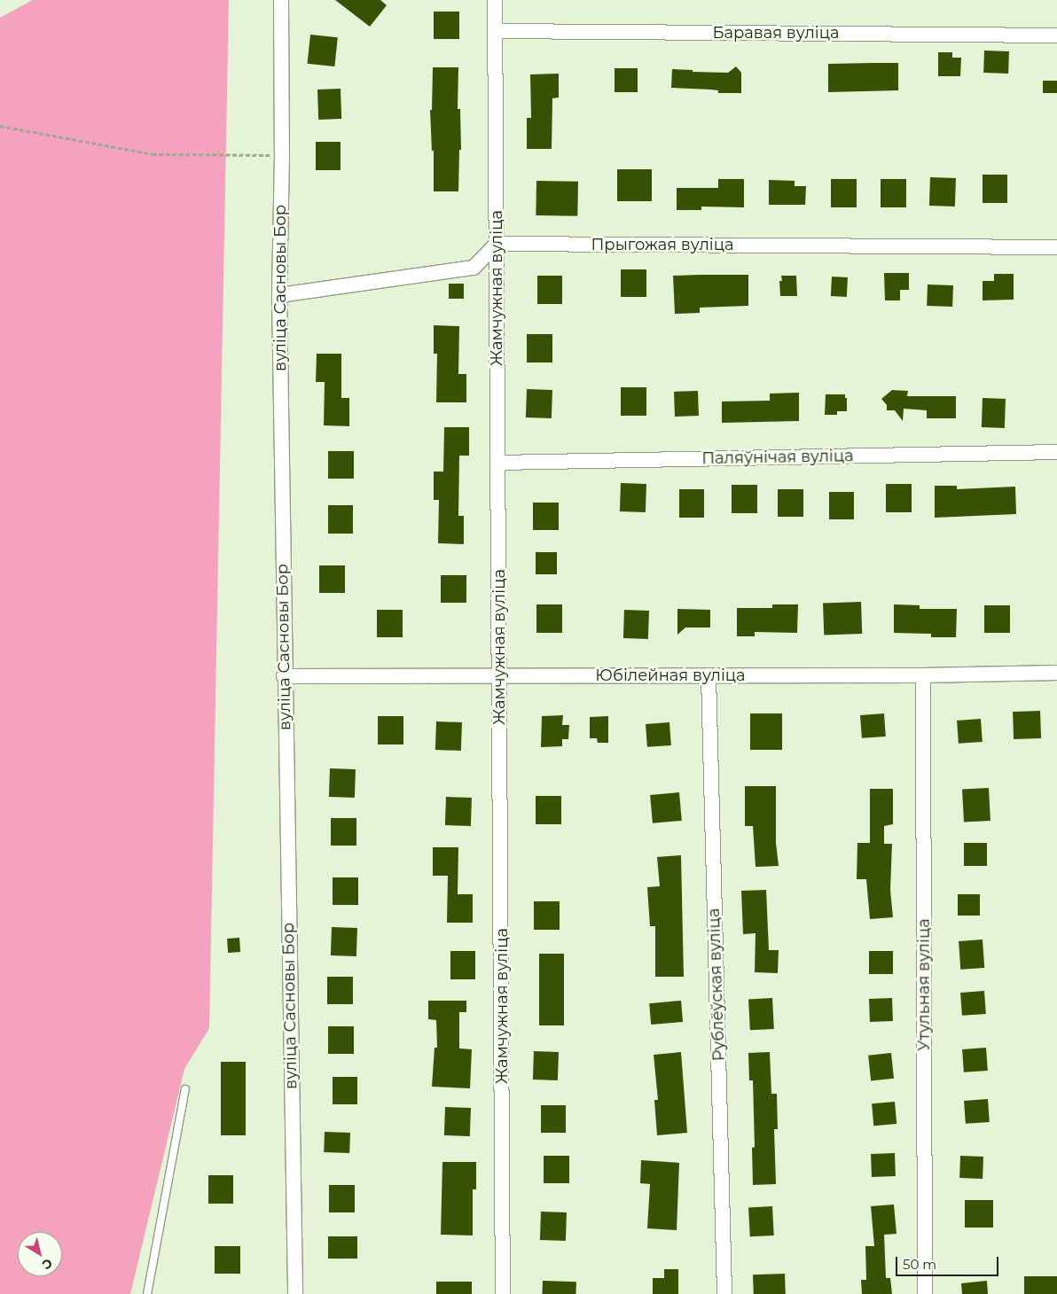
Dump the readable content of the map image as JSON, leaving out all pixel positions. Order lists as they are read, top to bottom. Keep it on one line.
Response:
{"streets":{"street":["Баравая вуліца","Прыгожая вуліца","вуліца Сасновы Бор","Жамчужная вуліца","Паляўнічая вуліца","Юбілейная вуліца","Рублёўская вуліца","Утульная вуліца"]},"crossings":[["Баравая вуліца","Жамчужная вуліца"],["Прыгожая вуліца","Жамчужная вуліца"],["вуліца Сасновы Бор","Юбілейная вуліца"],["Жамчужная вуліца","Паляўнічая вуліца"],["Жамчужная вуліца","Юбілейная вуліца"],["Юбілейная вуліца","Рублёўская вуліца"],["Юбілейная вуліца","Утульная вуліца"]],"scale_bar":"50 m","north":"bottom right"}
